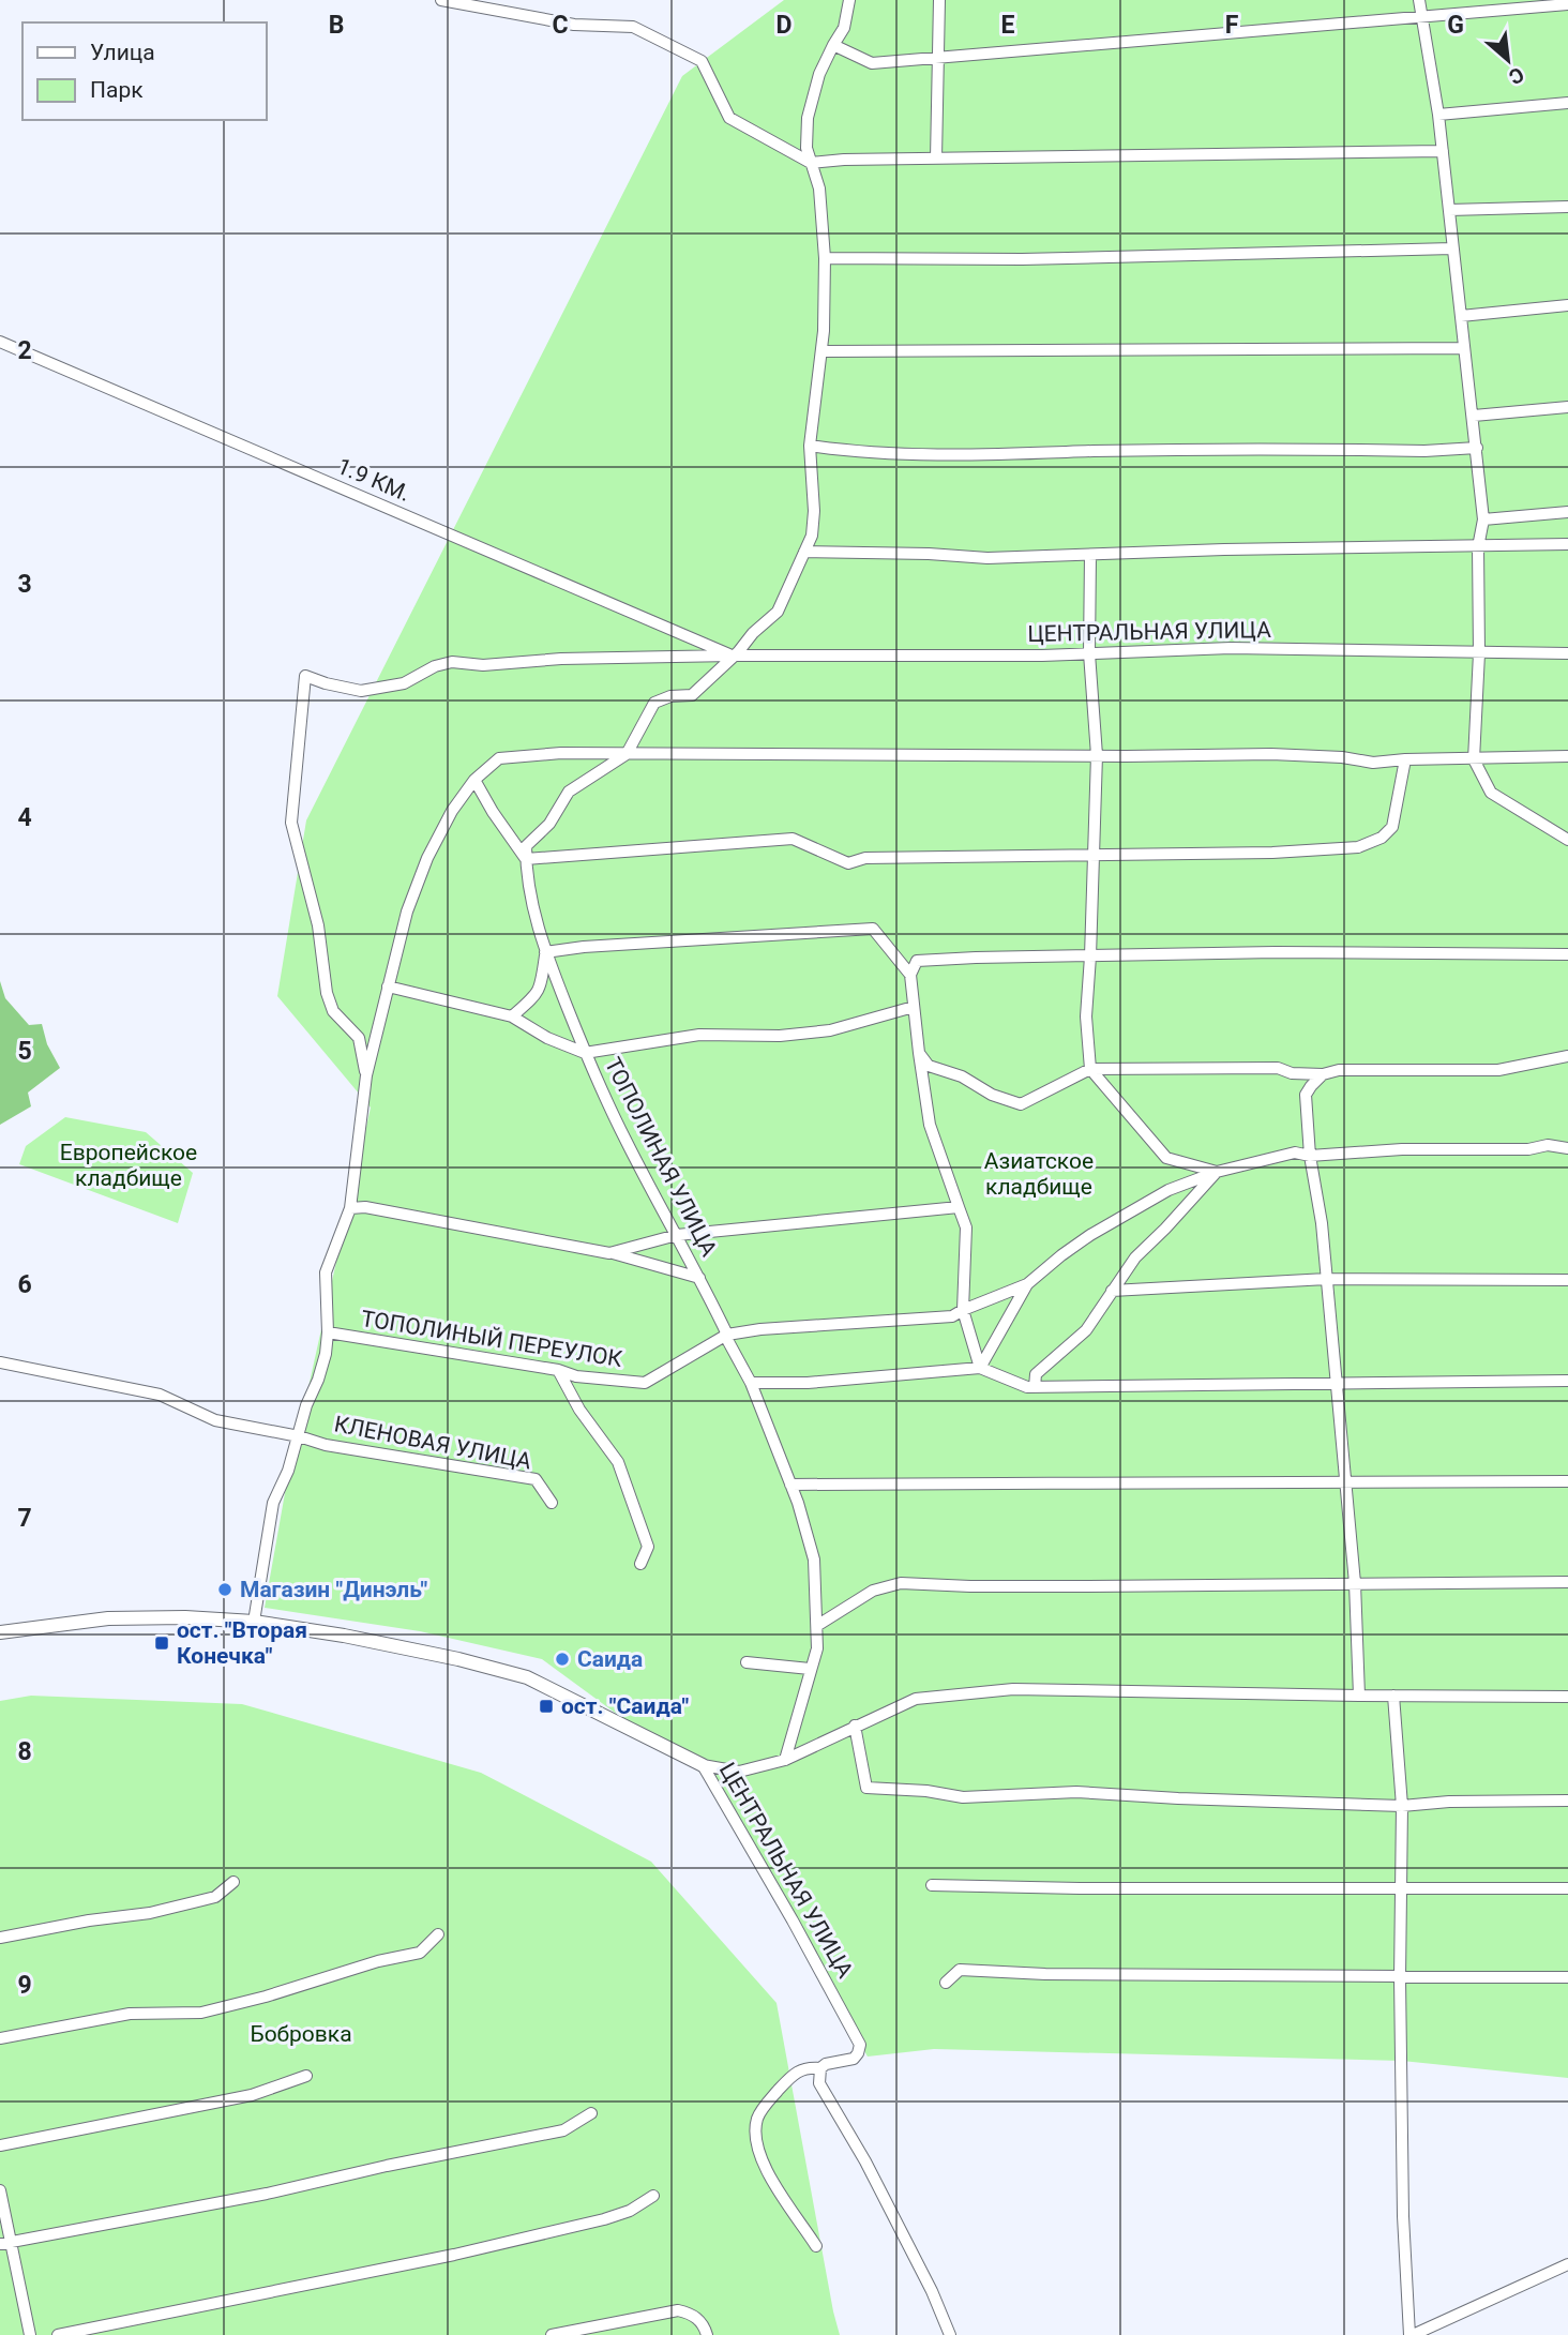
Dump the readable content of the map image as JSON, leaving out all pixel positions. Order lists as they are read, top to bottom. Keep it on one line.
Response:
{"streets":{"street":["1.9 КМ.","ЦЕНТРАЛЬНАЯ УЛИЦА","ТОПОЛИНАЯ УЛИЦА","ТОПОЛИНЫЙ ПЕРЕУЛОК","КЛЕНОВАЯ УЛИЦА"]},"crossings":[["1.9 КМ.","ЦЕНТРАЛЬНАЯ УЛИЦА"],["ТОПОЛИНАЯ УЛИЦА","ТОПОЛИНЫЙ ПЕРЕУЛОК"]],"parks":["Европейское кладбище","Азиатское кладбище","Бобровка"],"places":{"other":["Магазин \"Динэль\"","Саида"],"transit":["ост. \"Вторая Конечка\"","ост. \"Саида\""]},"legend":["Улица","Парк"],"north":"bottom right","grid":{"columns":["B","C","D","E","F","G"],"rows":["2","3","4","5","6","7","8","9"]}}
